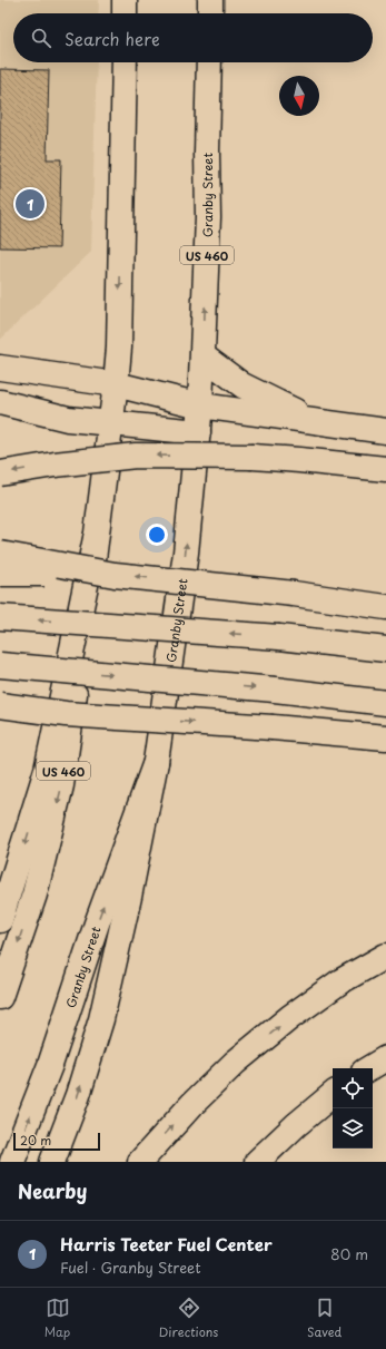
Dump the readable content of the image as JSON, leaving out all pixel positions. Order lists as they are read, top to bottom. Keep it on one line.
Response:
{"streets":{"main road":["Granby Street","US 460"]},"scale_bar":"20 m","north":"bottom","page":{"search":"Search here","pins":"1","scale":"20 m","heading":"Nearby","list":[{"mark":"1","name":"Harris Teeter Fuel Center","note":"Fuel · Granby Street","value":"80 m"}],"nav":["Map","Directions","Saved"]}}
